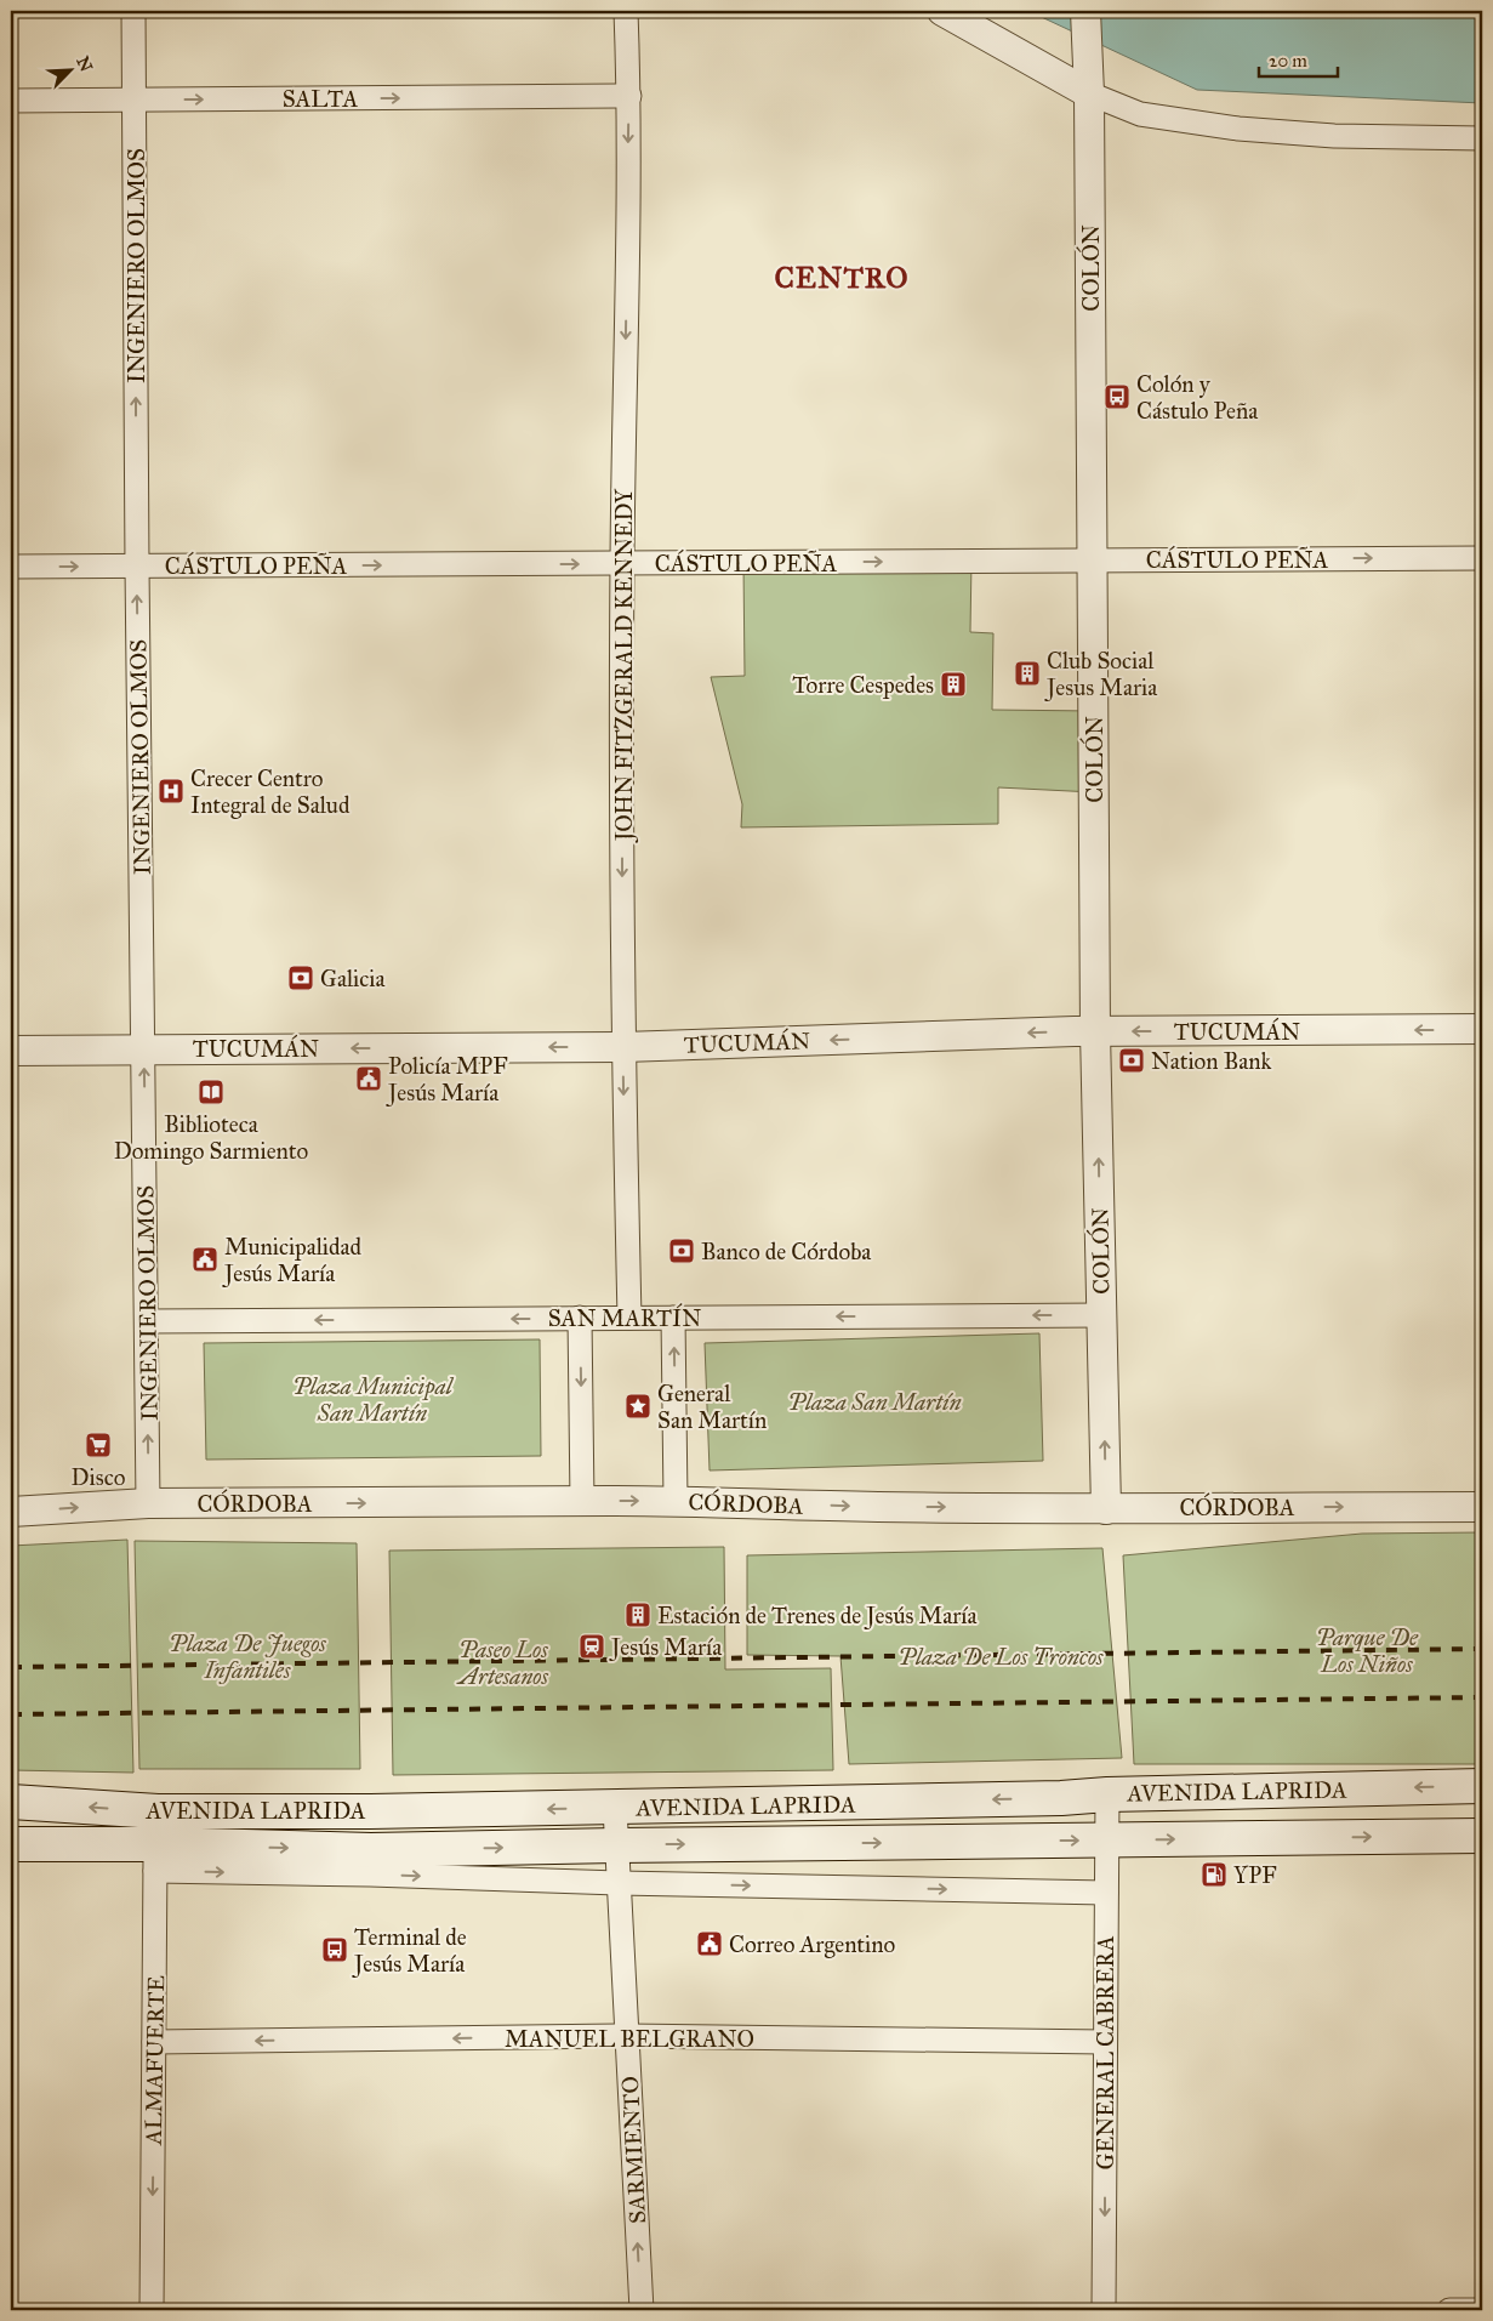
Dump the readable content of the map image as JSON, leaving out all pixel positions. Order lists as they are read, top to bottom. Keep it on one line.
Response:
{"streets":{"main road":["AVENIDA LAPRIDA"],"street":["SALTA","INGENIERO OLMOS","COLÓN","CÁSTULO PEÑA","JOHN FITZGERALD KENNEDY","TUCUMÁN","SAN MARTÍN","CÓRDOBA","MANUEL BELGRANO","GENERAL CABRERA","ALMAFUERTE","SARMIENTO"]},"crossings":[["SALTA","INGENIERO OLMOS"],["SALTA","JOHN FITZGERALD KENNEDY"],["INGENIERO OLMOS","CÁSTULO PEÑA"],["INGENIERO OLMOS","TUCUMÁN"],["INGENIERO OLMOS","SAN MARTÍN"],["INGENIERO OLMOS","CÓRDOBA"],["COLÓN","CÁSTULO PEÑA"],["COLÓN","TUCUMÁN"],["COLÓN","SAN MARTÍN"],["COLÓN","CÓRDOBA"],["CÁSTULO PEÑA","JOHN FITZGERALD KENNEDY"],["JOHN FITZGERALD KENNEDY","TUCUMÁN"],["JOHN FITZGERALD KENNEDY","SAN MARTÍN"],["AVENIDA LAPRIDA","GENERAL CABRERA"],["AVENIDA LAPRIDA","ALMAFUERTE"],["AVENIDA LAPRIDA","SARMIENTO"],["MANUEL BELGRANO","GENERAL CABRERA"],["MANUEL BELGRANO","ALMAFUERTE"],["MANUEL BELGRANO","SARMIENTO"]],"one_way":["SALTA","INGENIERO OLMOS","CÁSTULO PEÑA","JOHN FITZGERALD KENNEDY","TUCUMÁN","SAN MARTÍN","CÓRDOBA","GENERAL CABRERA","ALMAFUERTE","SARMIENTO"],"districts":["CENTRO"],"parks":["Plaza Municipal San Martín","Plaza San Martín","Parque De Los Niños","Plaza De Juegos Infantiles","Paseo Los Artesanos","Plaza De Los Troncos"],"places":{"bus stop":["Colón y Cástulo Peña","Terminal de Jesús María"],"building":["Club Social Jesus Maria","Torre Cespedes","Estación de Trenes de Jesús María"],"hospital":["Crecer Centro Integral de Salud"],"bank":["Galicia","Nation Bank","Banco de Córdoba"],"public building":["Policía MPF Jesús María","Municipalidad Jesús María","Correo Argentino"],"library":["Biblioteca Domingo Sarmiento"],"place":["General San Martín"],"supermarket":["Disco"],"station":["Jesús María"],"fuel station":["YPF"]},"scale_bar":"20 m","north":"top right"}
